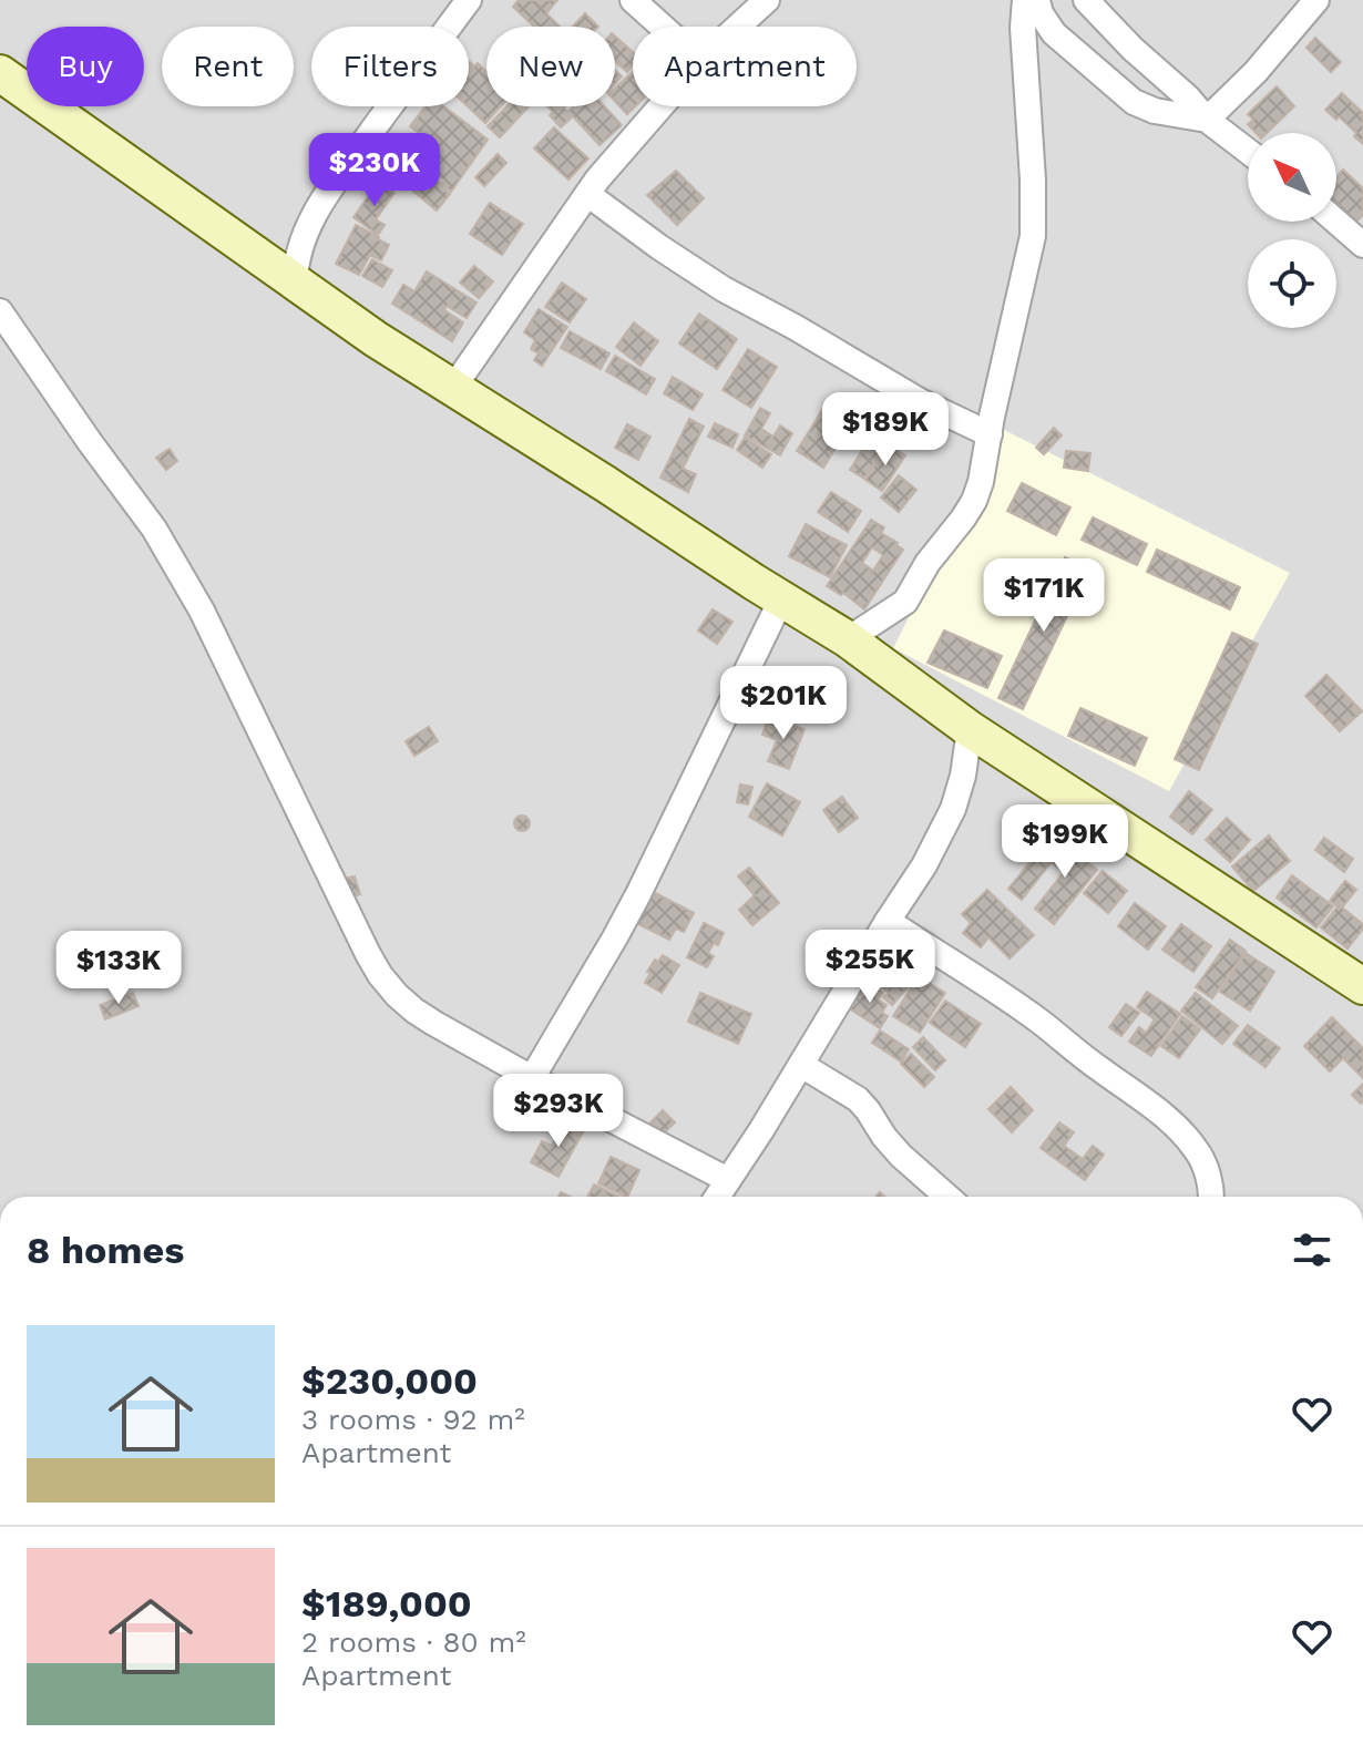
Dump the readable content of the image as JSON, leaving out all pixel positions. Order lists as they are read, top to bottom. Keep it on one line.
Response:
{"north":"top left","page":{"chip":["Buy","Rent","Filters","New","Apartment"],"price":["$230K","$189K","$171K","$201K","$199K","$255K","$133K","$293K"],"heading":"8 homes","list":[{"name":"$230,000","note":"3 rooms · 92 m² · Apartment"},{"name":"$189,000","note":"2 rooms · 80 m² · Apartment"}]}}
